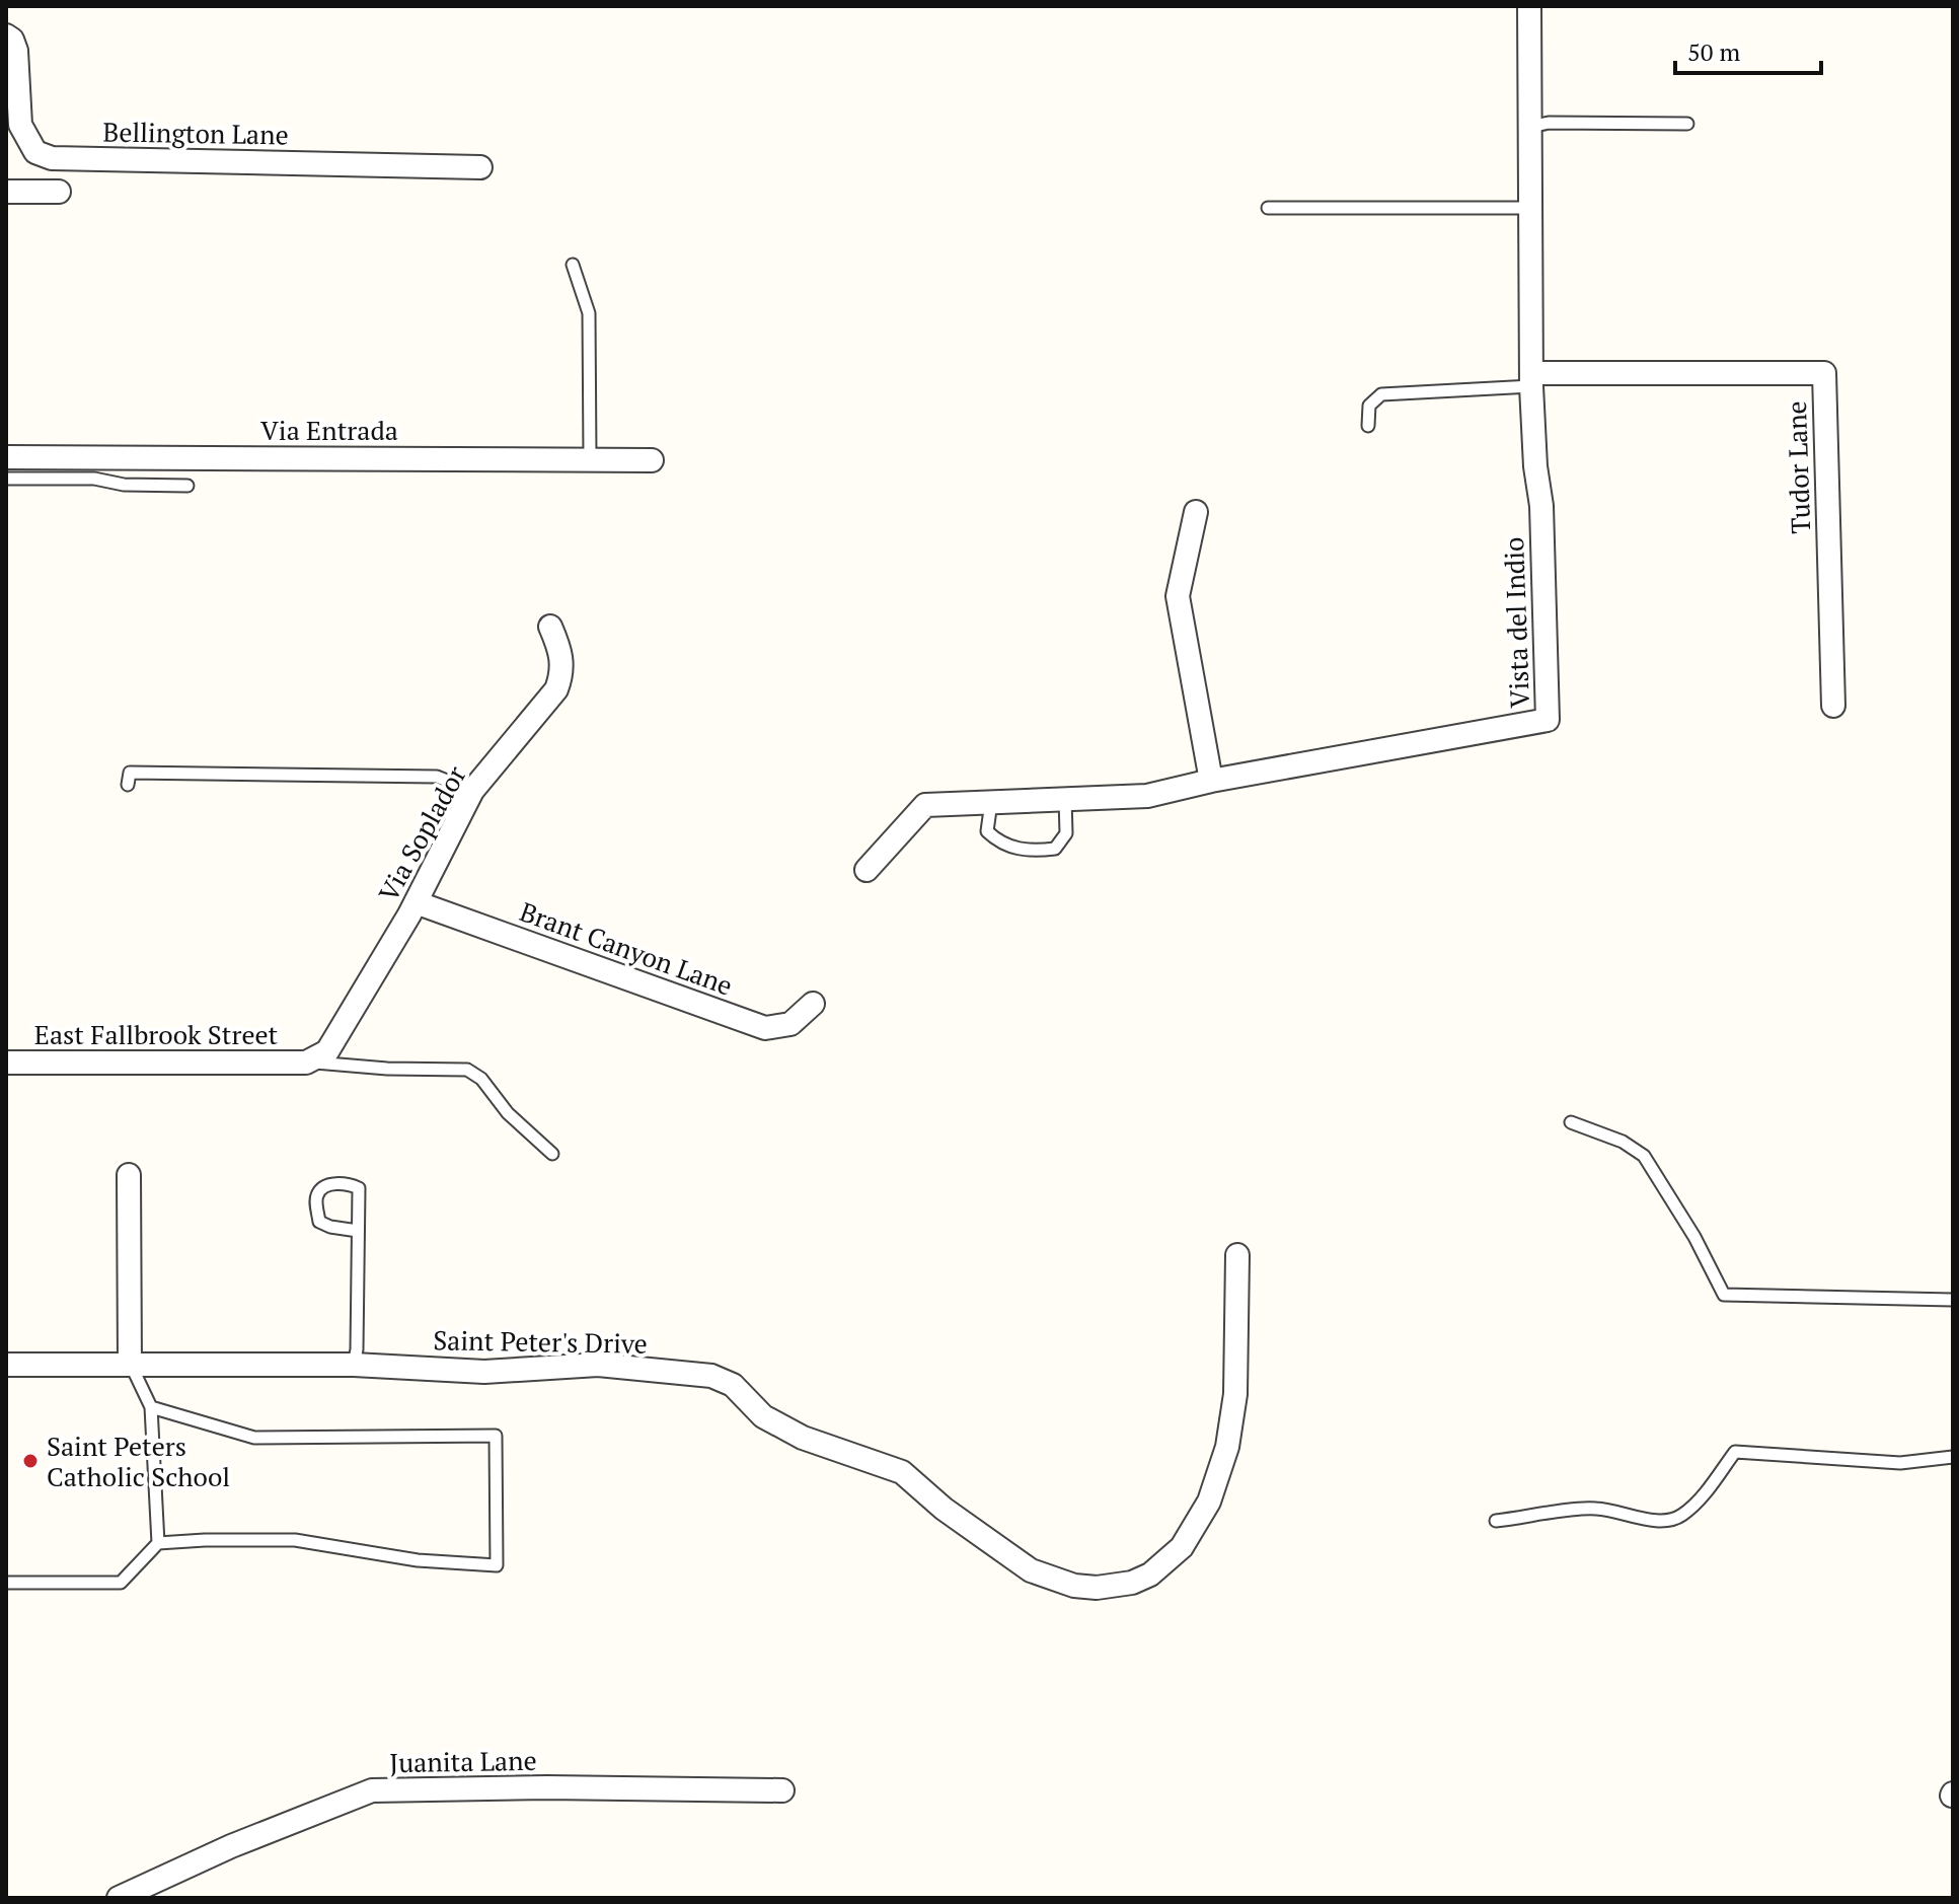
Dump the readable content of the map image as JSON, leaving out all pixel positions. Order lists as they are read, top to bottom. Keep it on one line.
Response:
{"streets":{"street":["Bellington Lane","Via Entrada","Tudor Lane","Vista del Indio","Via Soplador","Brant Canyon Lane","East Fallbrook Street","Saint Peter's Drive","Juanita Lane"]},"crossings":[["Tudor Lane","Vista del Indio"],["Via Soplador","Brant Canyon Lane"],["Via Soplador","East Fallbrook Street"]],"places":["Saint Peters Catholic School"],"scale_bar":"50 m"}
